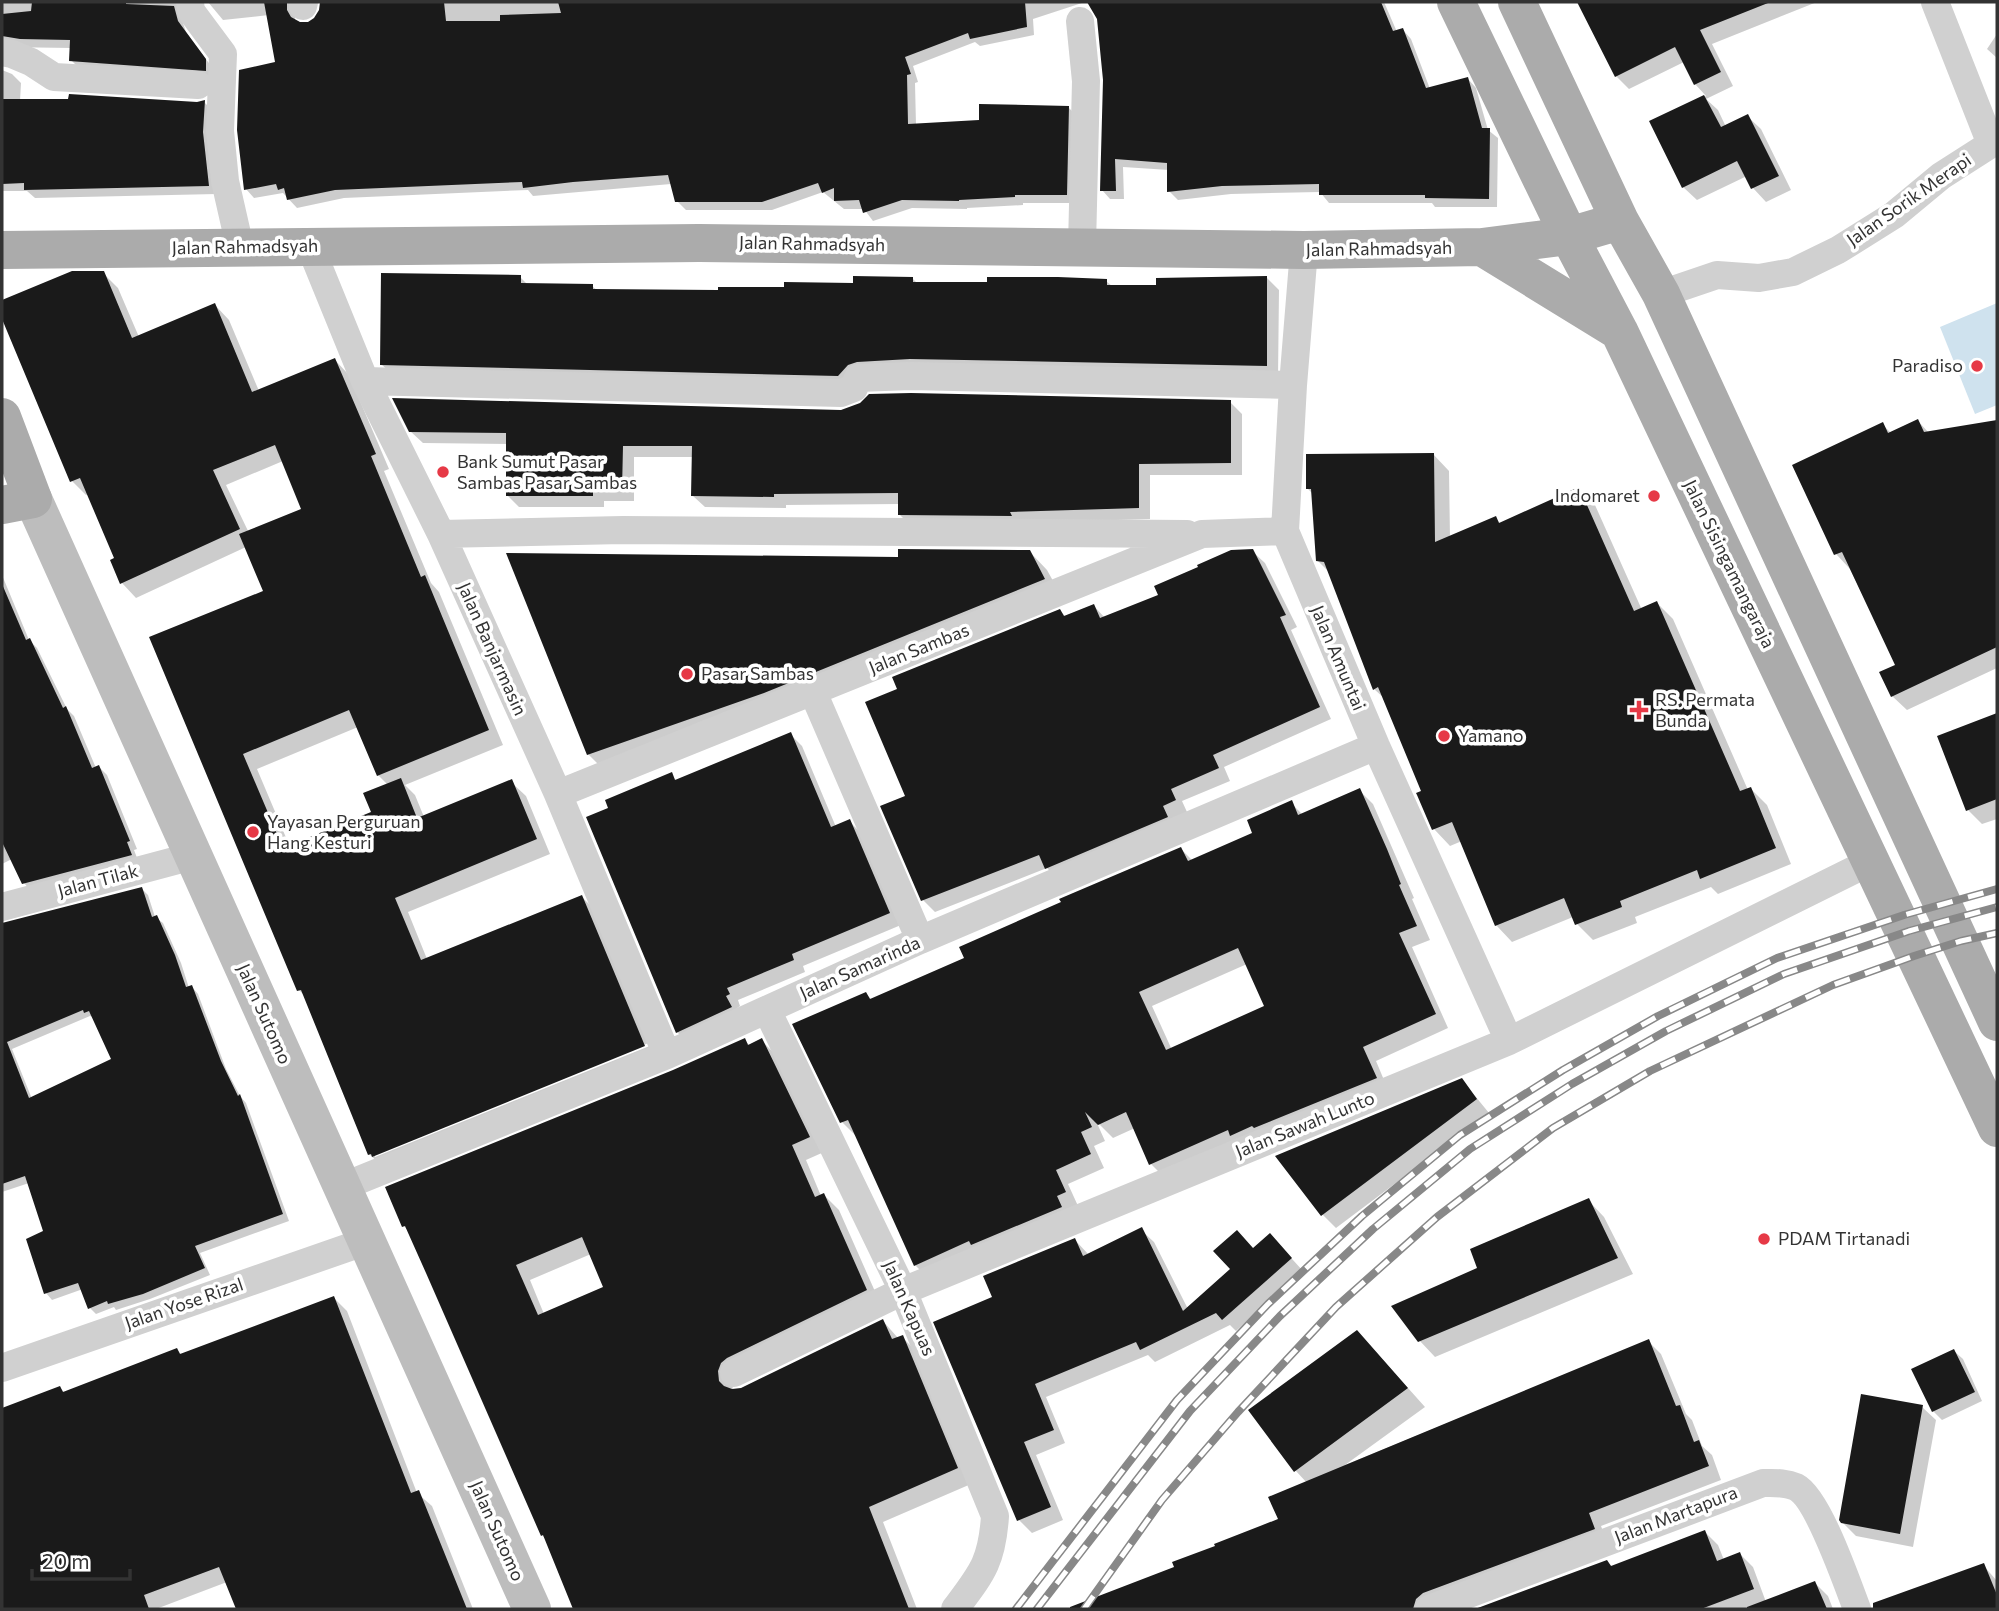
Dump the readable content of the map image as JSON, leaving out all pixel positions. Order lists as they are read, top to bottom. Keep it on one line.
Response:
{"streets":{"main road":["Jalan Rahmadsyah","Jalan Sisingamangaraja","Jalan Sutomo"],"street":["Jalan Sorik Merapi","Jalan Banjarmasin","Jalan Sambas","Jalan Amuntai","Jalan Tilak","Jalan Samarinda","Jalan Sawah Lunto","Jalan Yose Rizal","Jalan Kapuas","Jalan Martapura"]},"crossings":[["Jalan Rahmadsyah","Jalan Sisingamangaraja"],["Jalan Rahmadsyah","Jalan Banjarmasin"],["Jalan Rahmadsyah","Jalan Amuntai"],["Jalan Sisingamangaraja","Jalan Sawah Lunto"],["Jalan Banjarmasin","Jalan Sambas"],["Jalan Banjarmasin","Jalan Samarinda"],["Jalan Sambas","Jalan Amuntai"],["Jalan Amuntai","Jalan Samarinda"],["Jalan Amuntai","Jalan Sawah Lunto"],["Jalan Tilak","Jalan Sutomo"],["Jalan Samarinda","Jalan Sutomo"],["Jalan Samarinda","Jalan Kapuas"],["Jalan Sutomo","Jalan Yose Rizal"],["Jalan Sawah Lunto","Jalan Kapuas"]],"places":{"other":["Paradiso","Bank Sumut Pasar Sambas Pasar Sambas","Indomaret","Pasar Sambas","Yamano","Yayasan Perguruan Hang Kesturi","PDAM Tirtanadi"],"health":["RS. Permata Bunda"]},"scale_bar":"20 m"}
